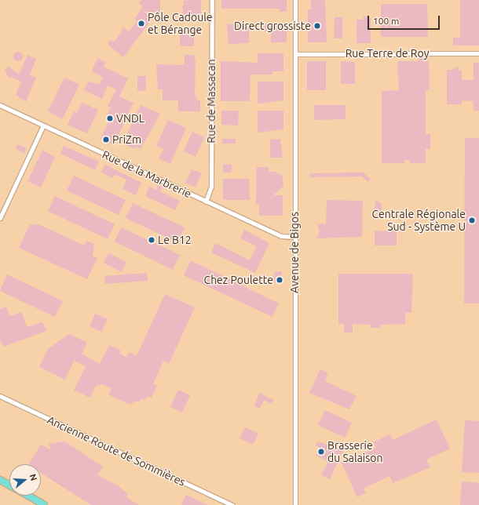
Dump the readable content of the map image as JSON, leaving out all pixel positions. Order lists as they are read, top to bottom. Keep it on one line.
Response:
{"streets":{"street":["Rue Terre de Roy","Rue de Massacan","Rue de la Marbrerie","Avenue de Bigos","Ancienne Route de Sommières"]},"crossings":[["Rue Terre de Roy","Avenue de Bigos"],["Rue de Massacan","Rue de la Marbrerie"],["Rue de la Marbrerie","Avenue de Bigos"]],"places":["Pôle Cadoule et Bérange","Direct grossiste","VNDL","PriZm","Centrale Régionale Sud - Système U","Le B12","Chez Poulette","Brasserie du Salaison"],"scale_bar":"100 m","north":"right"}
